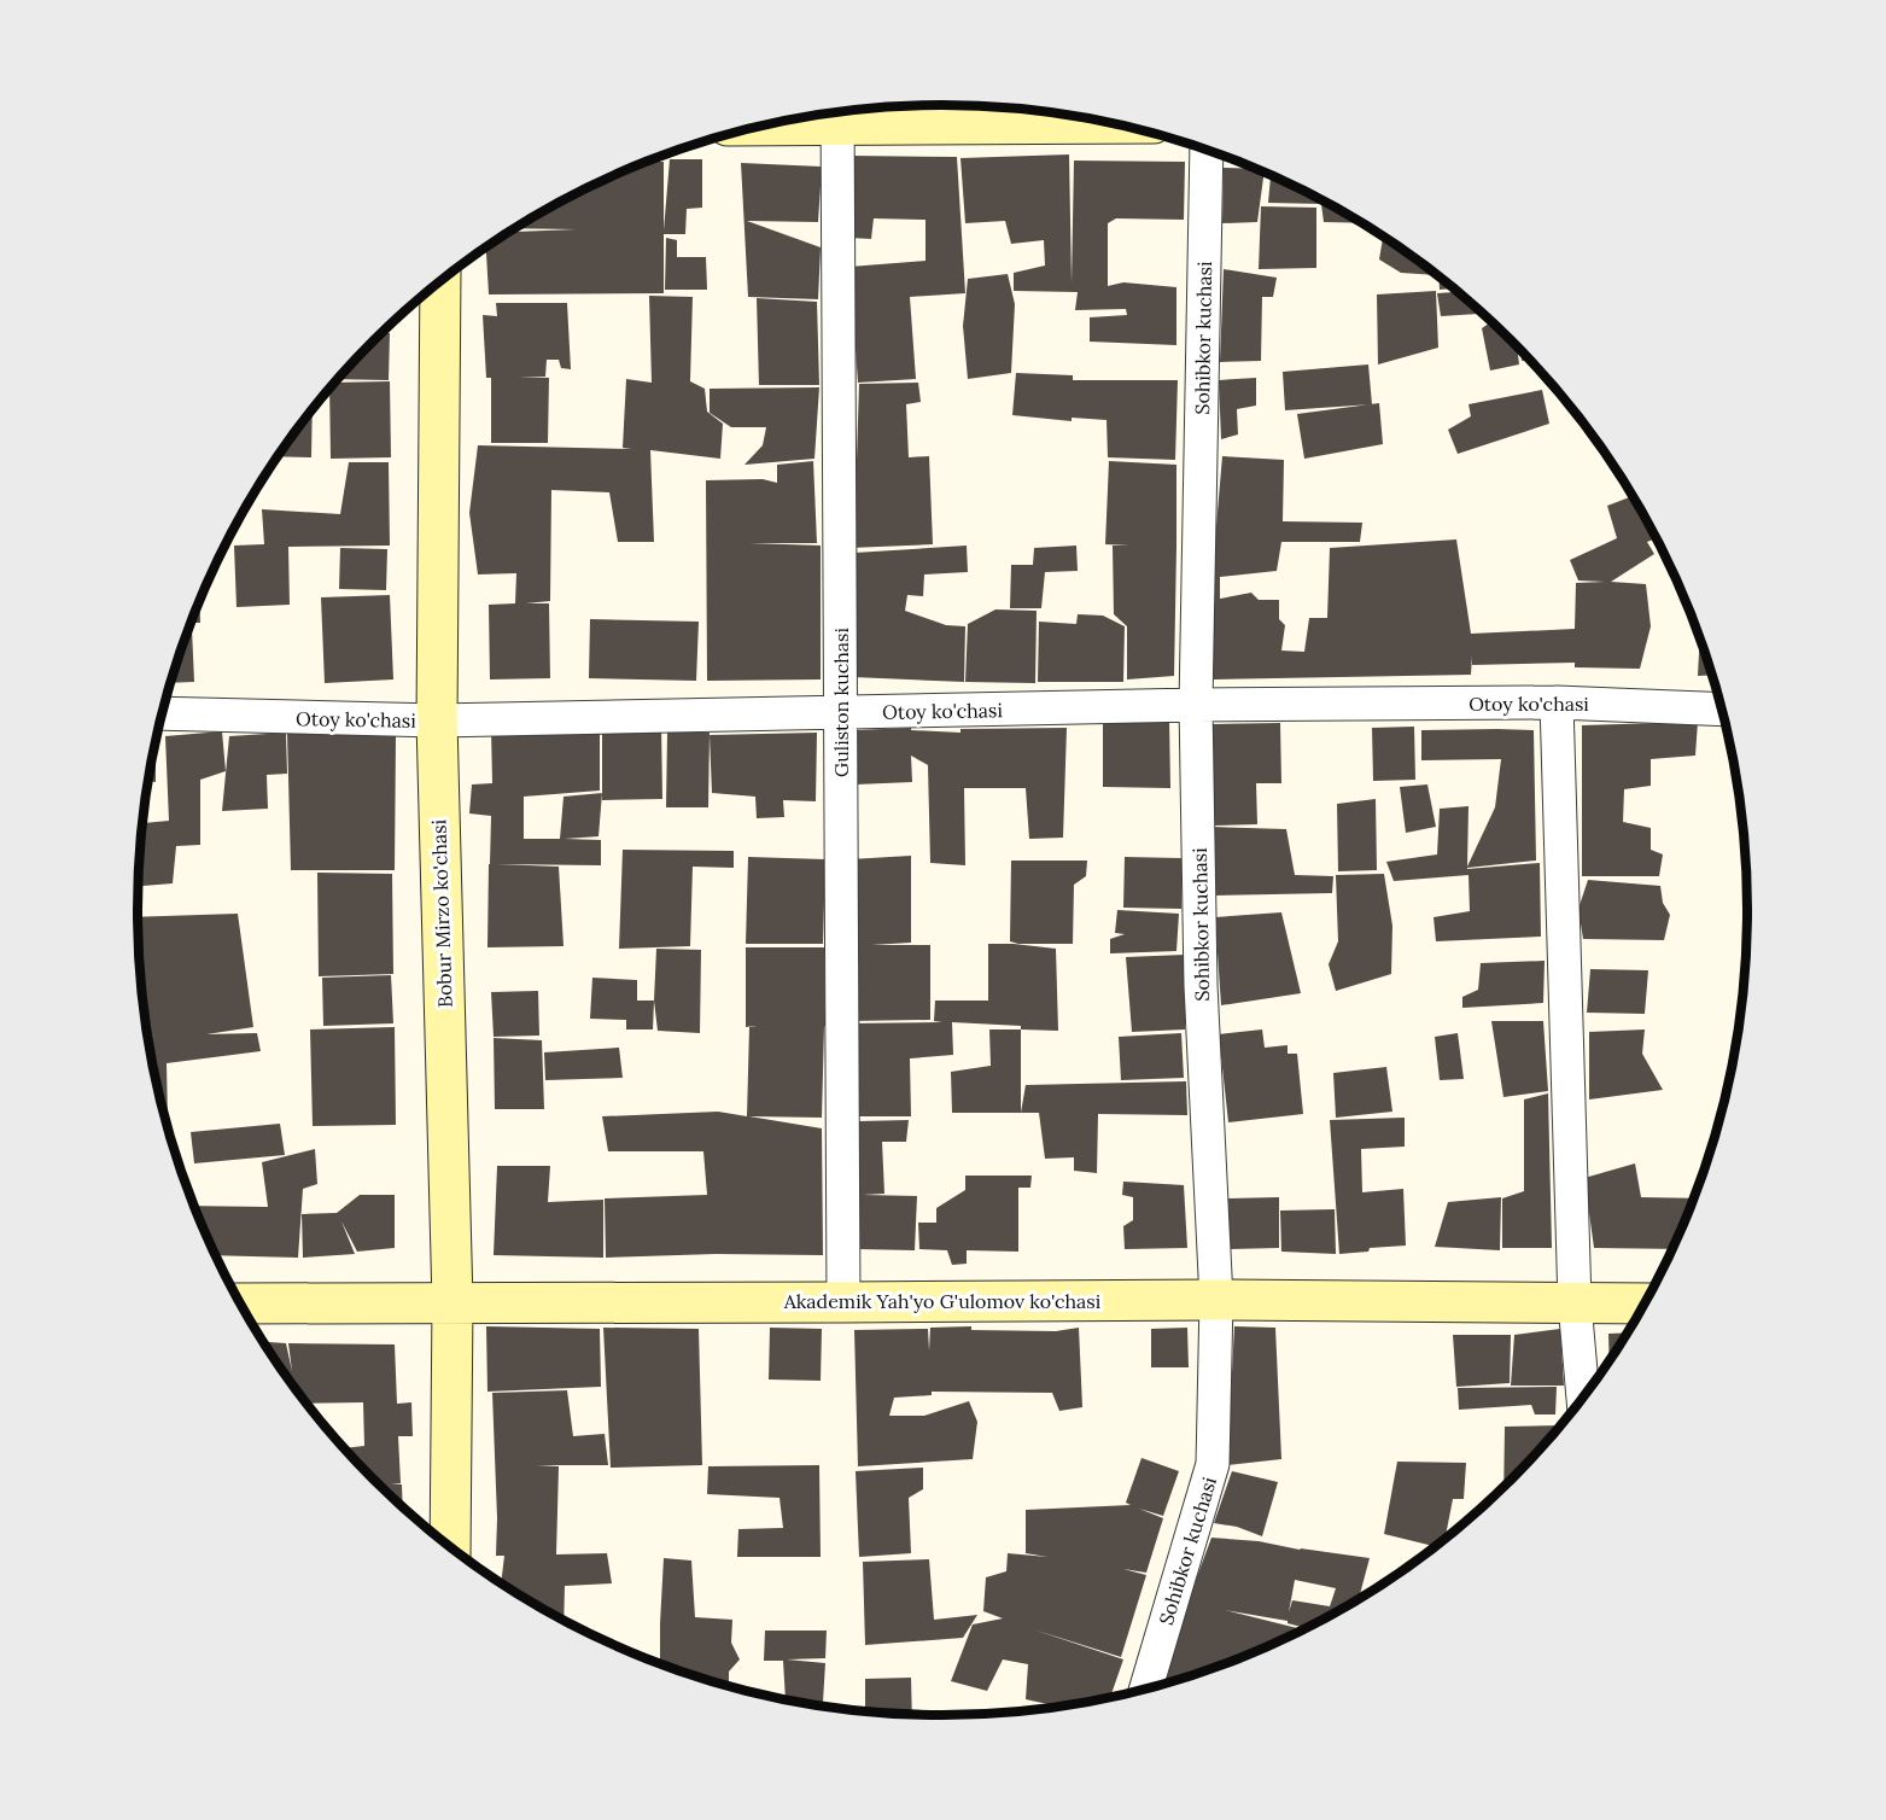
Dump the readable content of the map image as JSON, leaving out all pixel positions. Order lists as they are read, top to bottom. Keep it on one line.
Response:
{"streets":{"street":["Sohibkor kuchasi","Guliston kuchasi","Otoy ko'chasi","Bobur Mirzo ko'chasi","Akademik Yah'yo G'ulomov ko'chasi"]},"crossings":[["Sohibkor kuchasi","Otoy ko'chasi"],["Sohibkor kuchasi","Akademik Yah'yo G'ulomov ko'chasi"],["Guliston kuchasi","Otoy ko'chasi"],["Guliston kuchasi","Akademik Yah'yo G'ulomov ko'chasi"],["Otoy ko'chasi","Bobur Mirzo ko'chasi"],["Bobur Mirzo ko'chasi","Akademik Yah'yo G'ulomov ko'chasi"]]}
